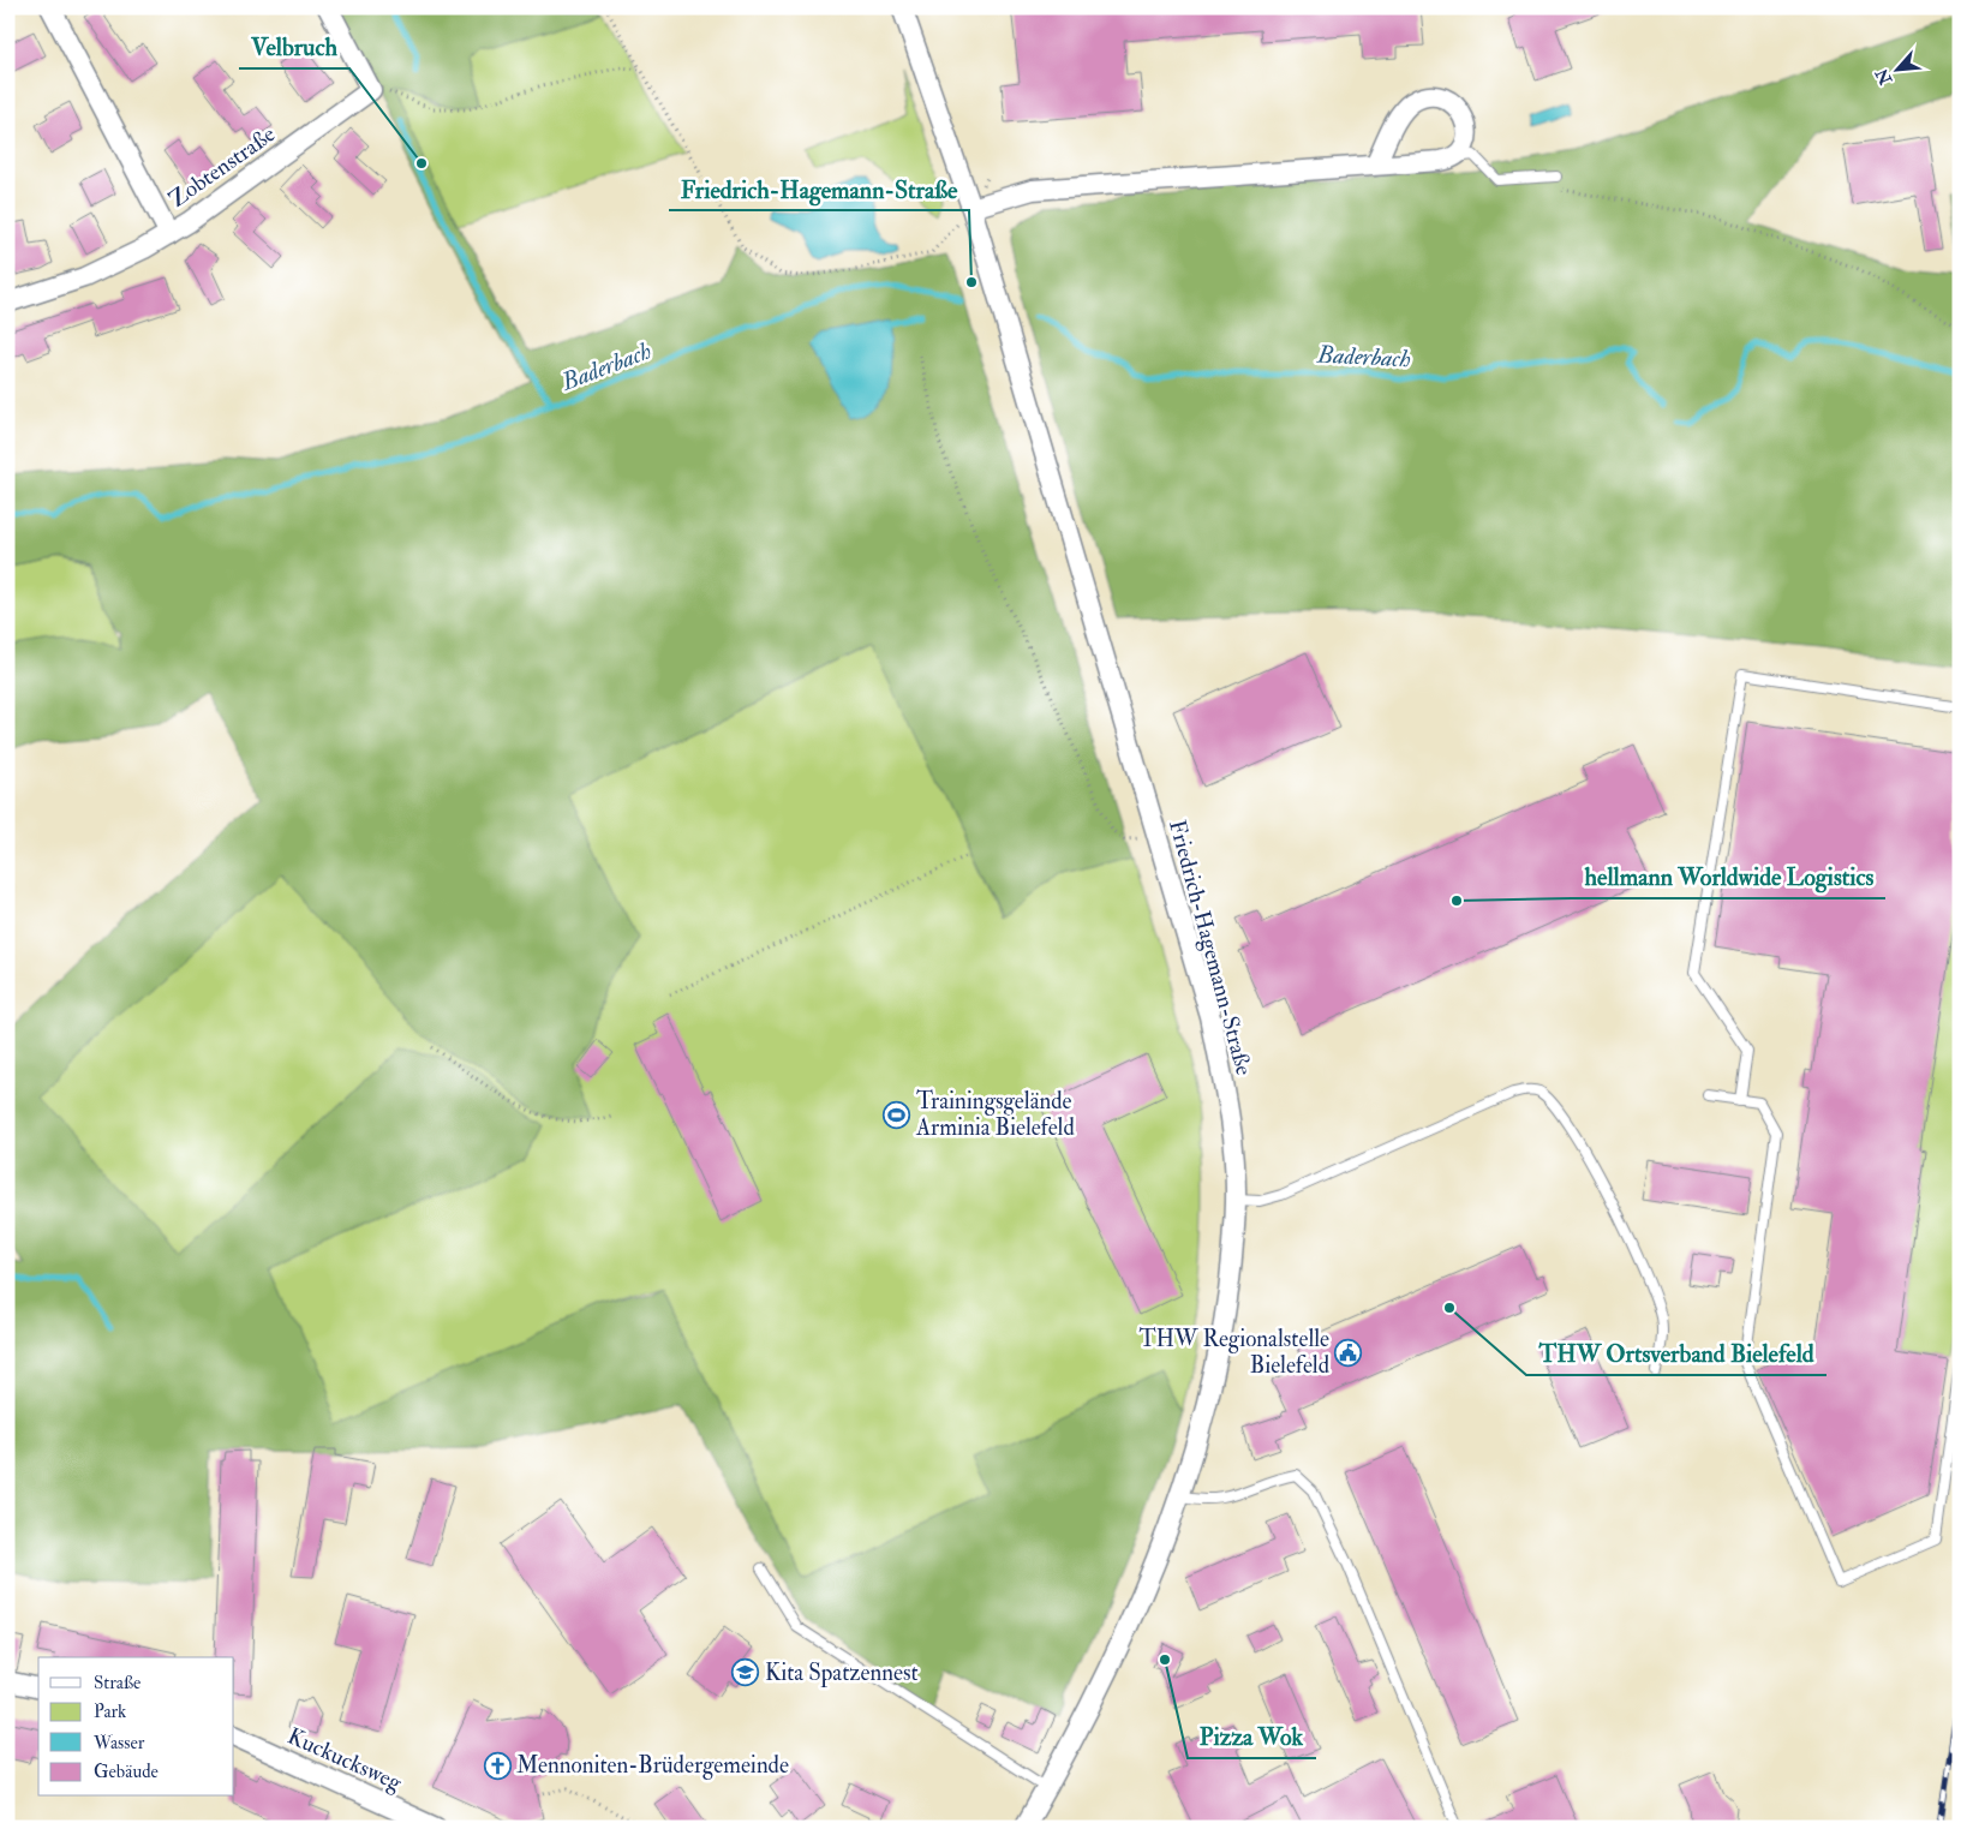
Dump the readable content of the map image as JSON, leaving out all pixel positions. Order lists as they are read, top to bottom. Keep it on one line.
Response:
{"streets":{"street":["Zobtenstraße","Friedrich-Hagemann-Straße","Kuckucksweg"]},"water":["Baderbach"],"places":{"other":["Velbruch","Friedrich-Hagemann-Straße","hellmann Worldwide Logistics","THW Ortsverband Bielefeld","Pizza Wok"],"sports":["Trainingsgelände Arminia Bielefeld"],"public building":["THW Regionalstelle Bielefeld"],"school or university":["Kita Spatzennest"],"church":["Mennoniten-Brüdergemeinde"]},"legend":["Straße","Park","Wasser","Gebäude"],"north":"bottom left"}
